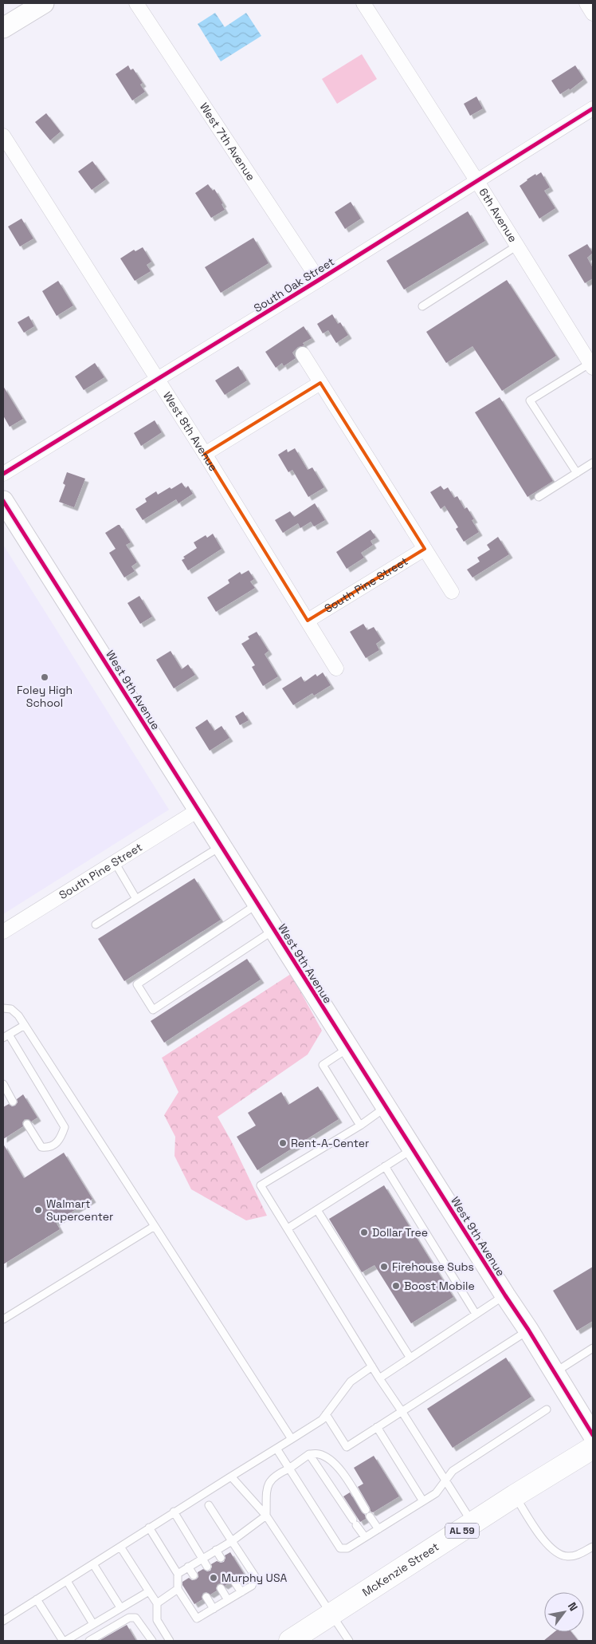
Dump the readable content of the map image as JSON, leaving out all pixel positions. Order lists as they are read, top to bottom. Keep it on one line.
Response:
{"streets":{"main road":["AL 59","McKenzie Street"],"street":["West 7th Avenue","6th Avenue","South Oak Street","West 8th Avenue","South Pine Street","West 9th Avenue"]},"crossings":[["West 7th Avenue","South Oak Street"],["6th Avenue","South Oak Street"],["South Oak Street","West 8th Avenue"],["West 8th Avenue","South Pine Street"],["South Pine Street","West 9th Avenue"],["West 9th Avenue","McKenzie Street"]],"places":["Foley High School","Rent-A-Center","Walmart Supercenter","Dollar Tree","Firehouse Subs","Boost Mobile","Murphy USA"],"north":"top right"}
